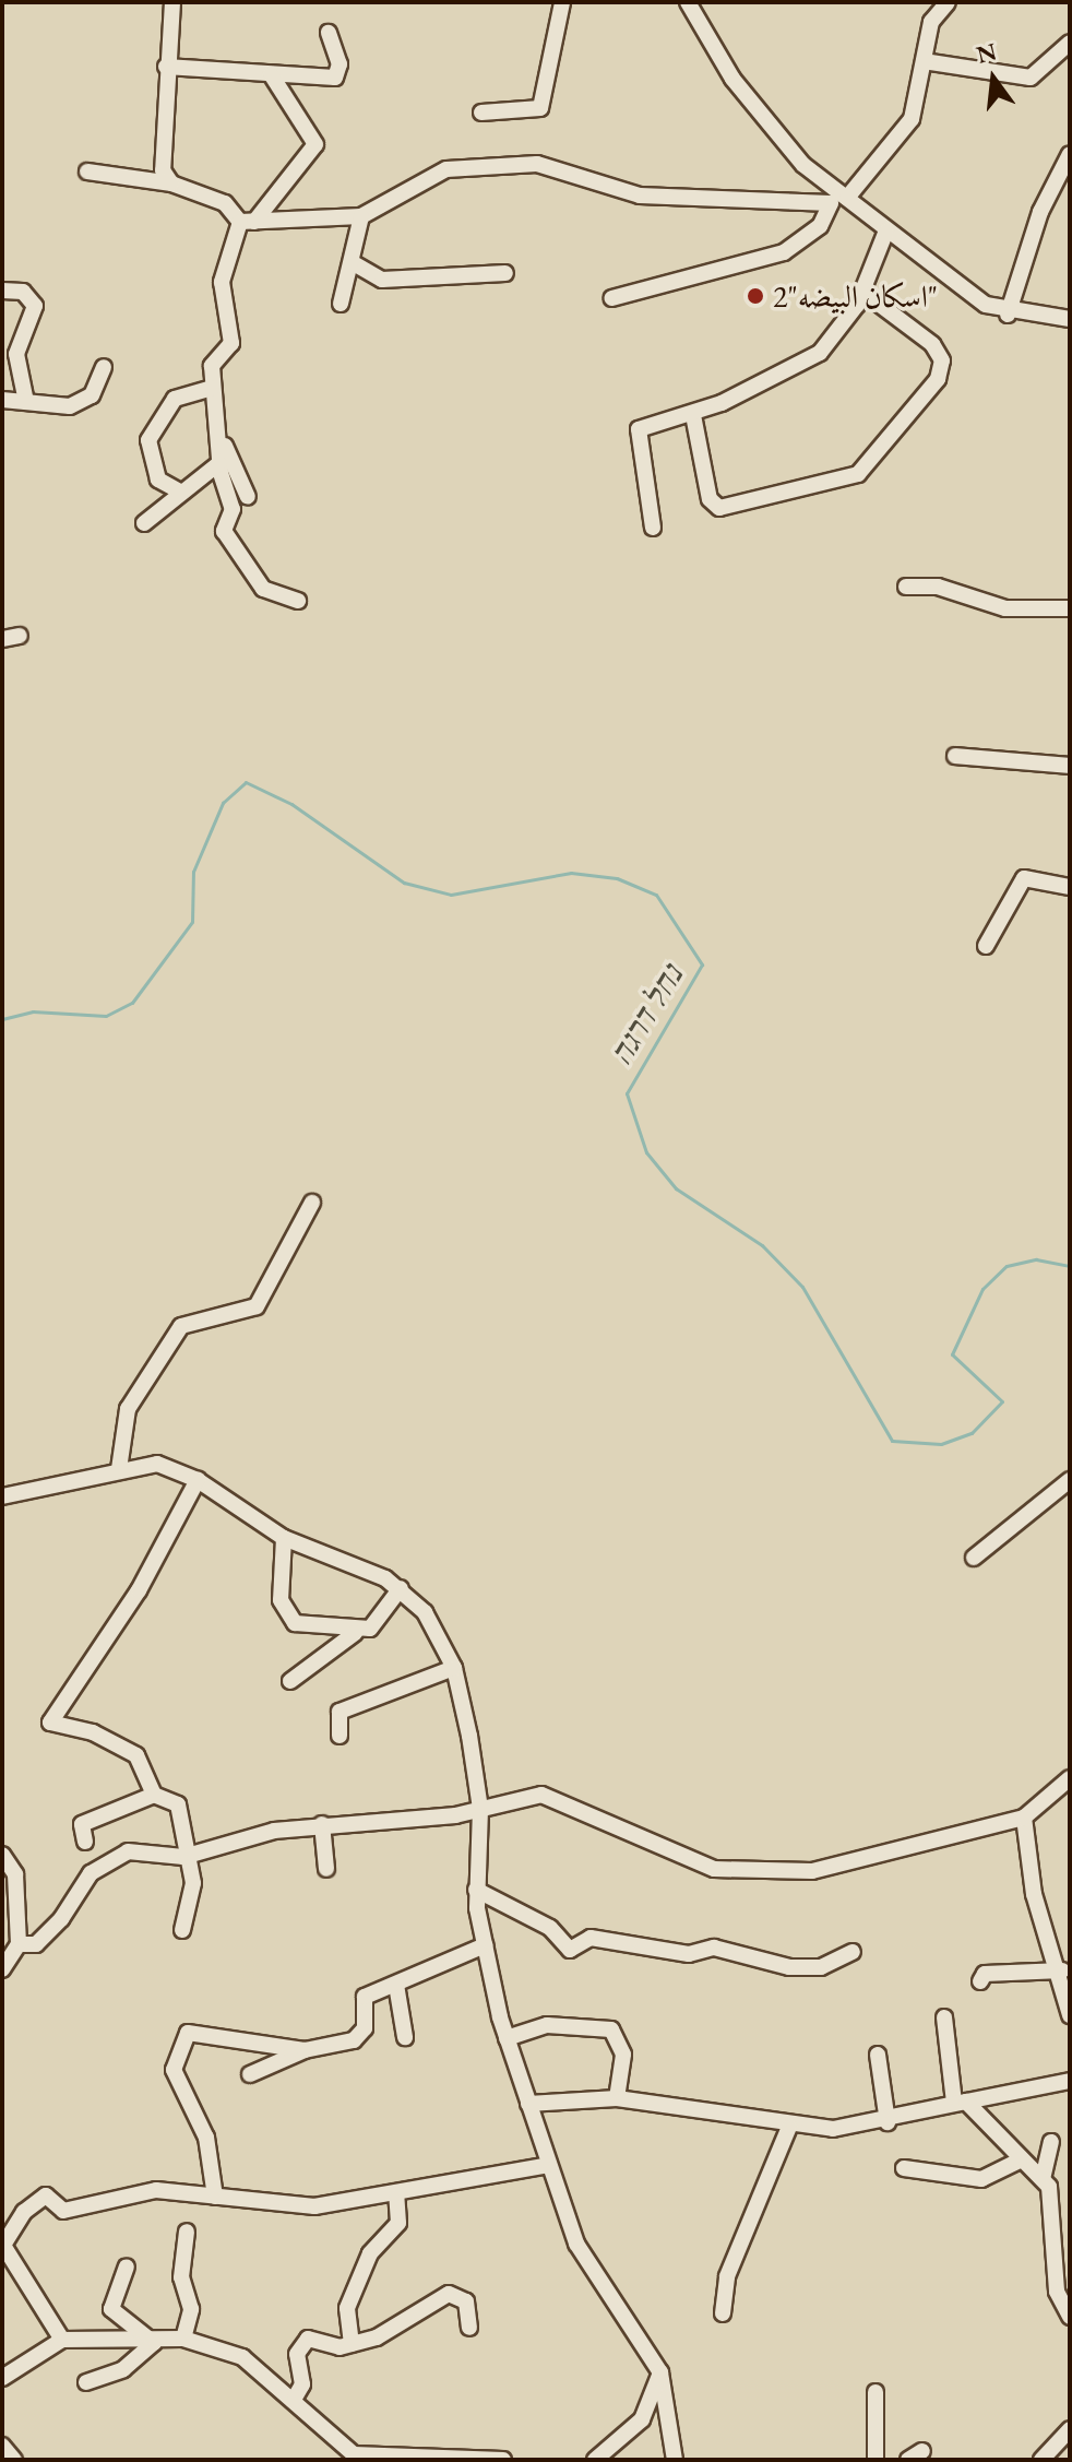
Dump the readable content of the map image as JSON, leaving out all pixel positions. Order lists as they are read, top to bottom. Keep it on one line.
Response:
{"water":["נחל דרגה"],"places":["اسكان البيضه\"2\""],"north":"top"}
